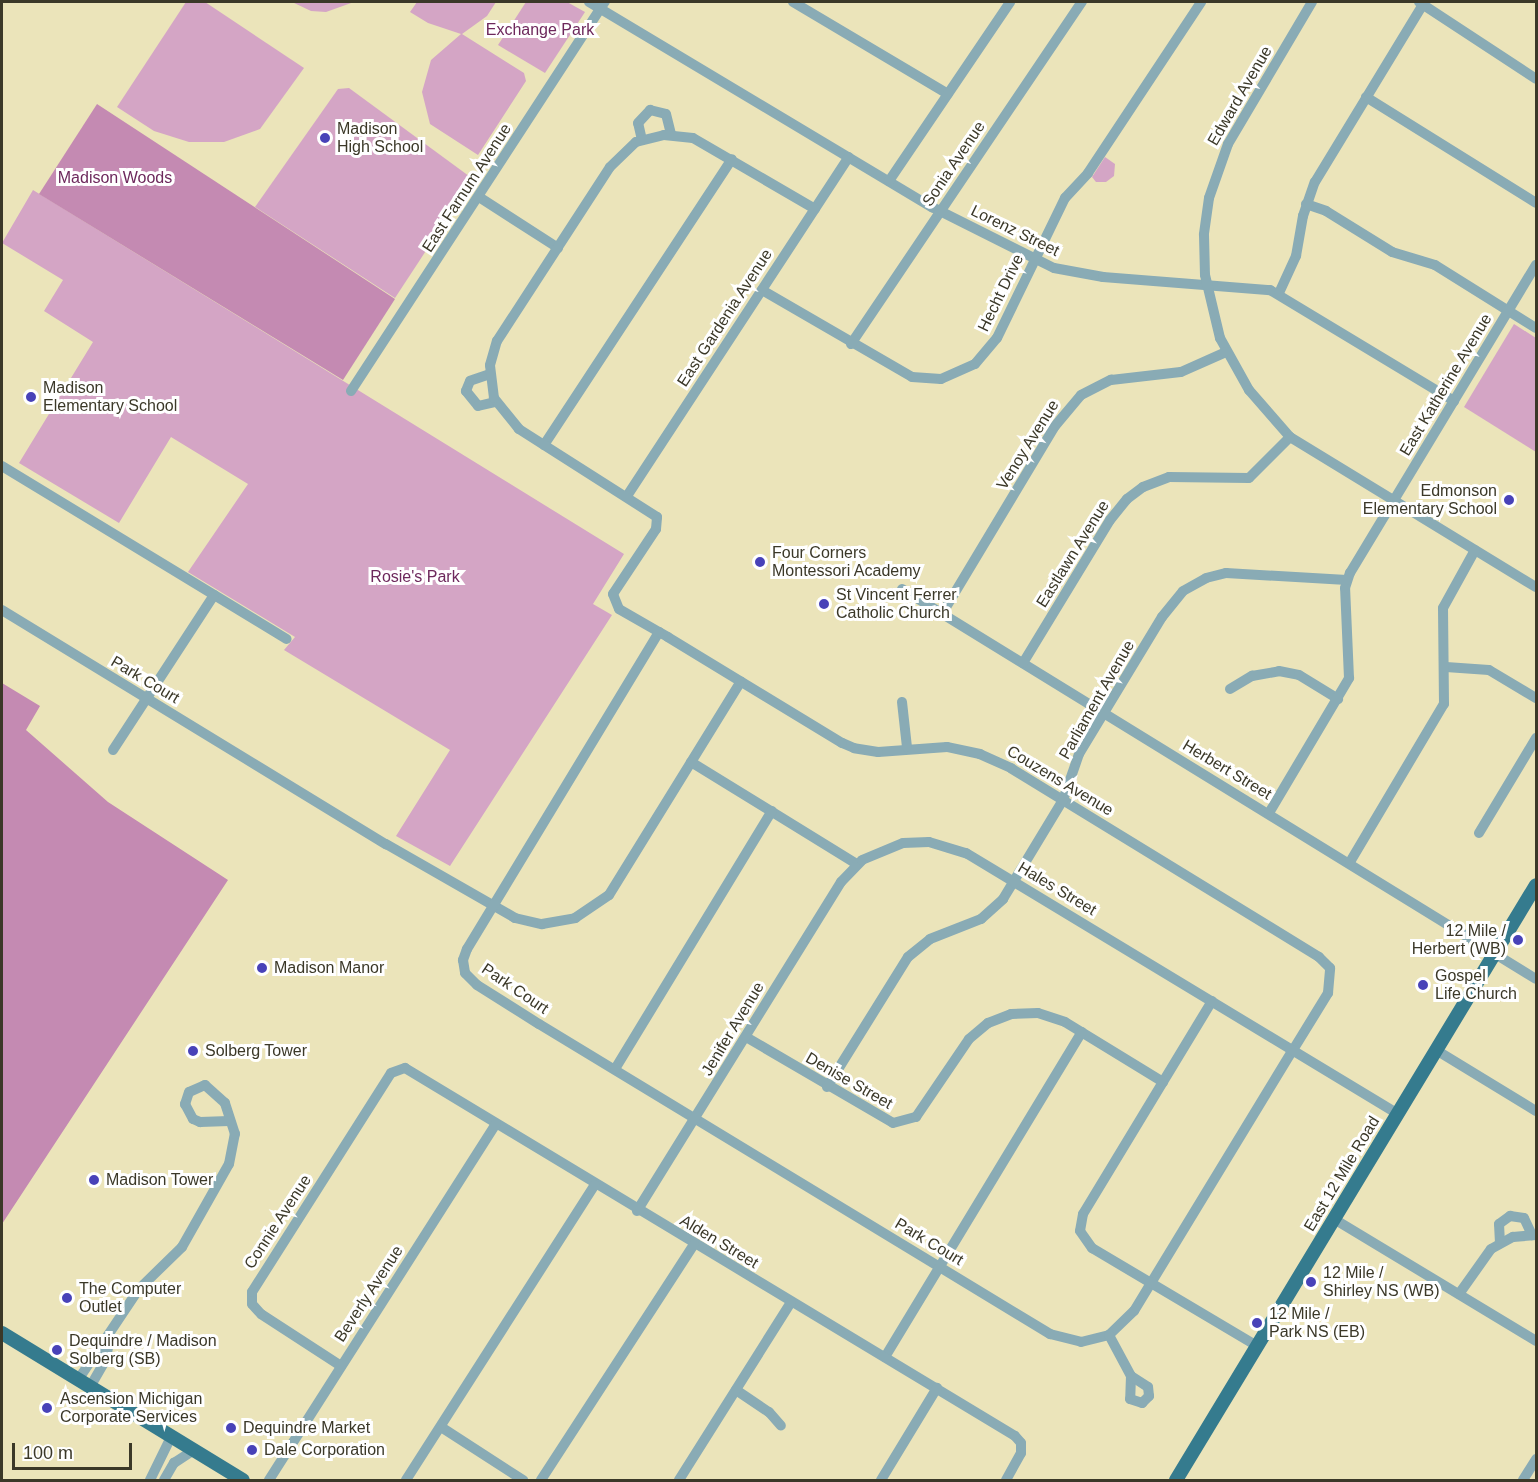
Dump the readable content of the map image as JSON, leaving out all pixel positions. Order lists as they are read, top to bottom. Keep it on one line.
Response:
{"streets":{"main road":["East 12 Mile Road"],"street":["Edward Avenue","Sonia Avenue","East Farnum Avenue","Lorenz Street","Hecht Drive","East Gardenia Avenue","East Katherine Avenue","Venoy Avenue","Eastlawn Avenue","Park Court","Parliament Avenue","Herbert Street","Couzens Avenue","Hales Street","Jenifer Avenue","Denise Street","Connie Avenue","Alden Street","Beverly Avenue"]},"crossings":[["Edward Avenue","Lorenz Street"],["Edward Avenue","East Katherine Avenue"],["Edward Avenue","Venoy Avenue"],["Edward Avenue","Eastlawn Avenue"],["Sonia Avenue","Lorenz Street"],["Sonia Avenue","Hecht Drive"],["East Farnum Avenue","Lorenz Street"],["Lorenz Street","Hecht Drive"],["Lorenz Street","East Gardenia Avenue"],["Lorenz Street","East Katherine Avenue"],["Hecht Drive","East Gardenia Avenue"],["East Gardenia Avenue","Couzens Avenue"],["East Katherine Avenue","Parliament Avenue"],["Venoy Avenue","Herbert Street"],["Eastlawn Avenue","Herbert Street"],["Park Court","Jenifer Avenue"],["Parliament Avenue","Herbert Street"],["Parliament Avenue","Couzens Avenue"],["Parliament Avenue","Hales Street"],["Parliament Avenue","Denise Street"],["Herbert Street","East 12 Mile Road"],["Couzens Avenue","Hales Street"],["Hales Street","Jenifer Avenue"],["Hales Street","East 12 Mile Road"],["Jenifer Avenue","Denise Street"],["Jenifer Avenue","Alden Street"],["Connie Avenue","Alden Street"],["Connie Avenue","Beverly Avenue"],["Alden Street","Beverly Avenue"]],"parks":["Exchange Park","Madison Woods","Rosie's Park"],"places":["Madison High School","Madison Elementary School","Edmonson Elementary School","Four Corners Montessori Academy","St Vincent Ferrer Catholic Church","12 Mile / Herbert (WB)","Madison Manor","Gospel Life Church","Solberg Tower","Madison Tower","12 Mile / Shirley NS (WB)","The Computer Outlet","12 Mile / Park NS (EB)","Dequindre / Madison Solberg (SB)","Ascension Michigan Corporate Services","Dequindre Market","Dale Corporation"],"scale_bar":"100 m"}
